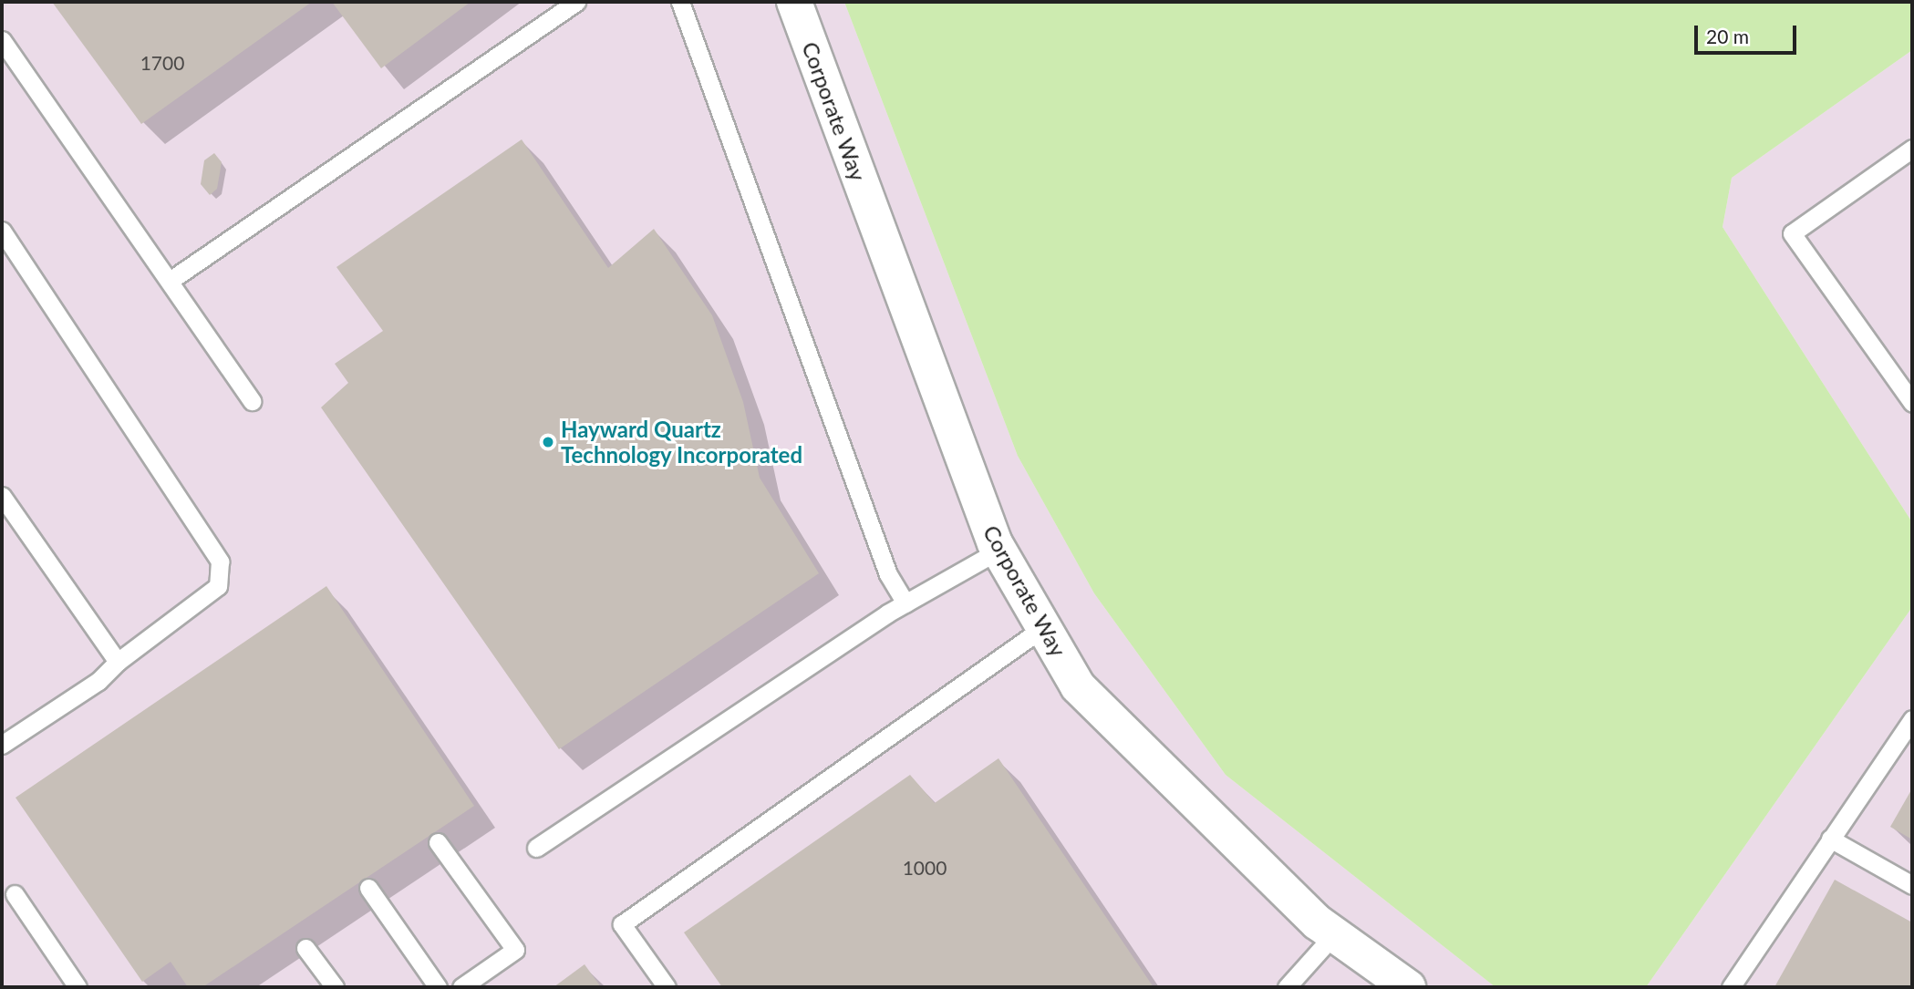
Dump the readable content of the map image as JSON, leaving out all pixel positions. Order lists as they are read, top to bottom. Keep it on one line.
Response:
{"streets":{"street":["Corporate Way"]},"places":["Hayward Quartz Technology Incorporated"],"house_numbers":["1700","1000"],"scale_bar":"20 m"}
